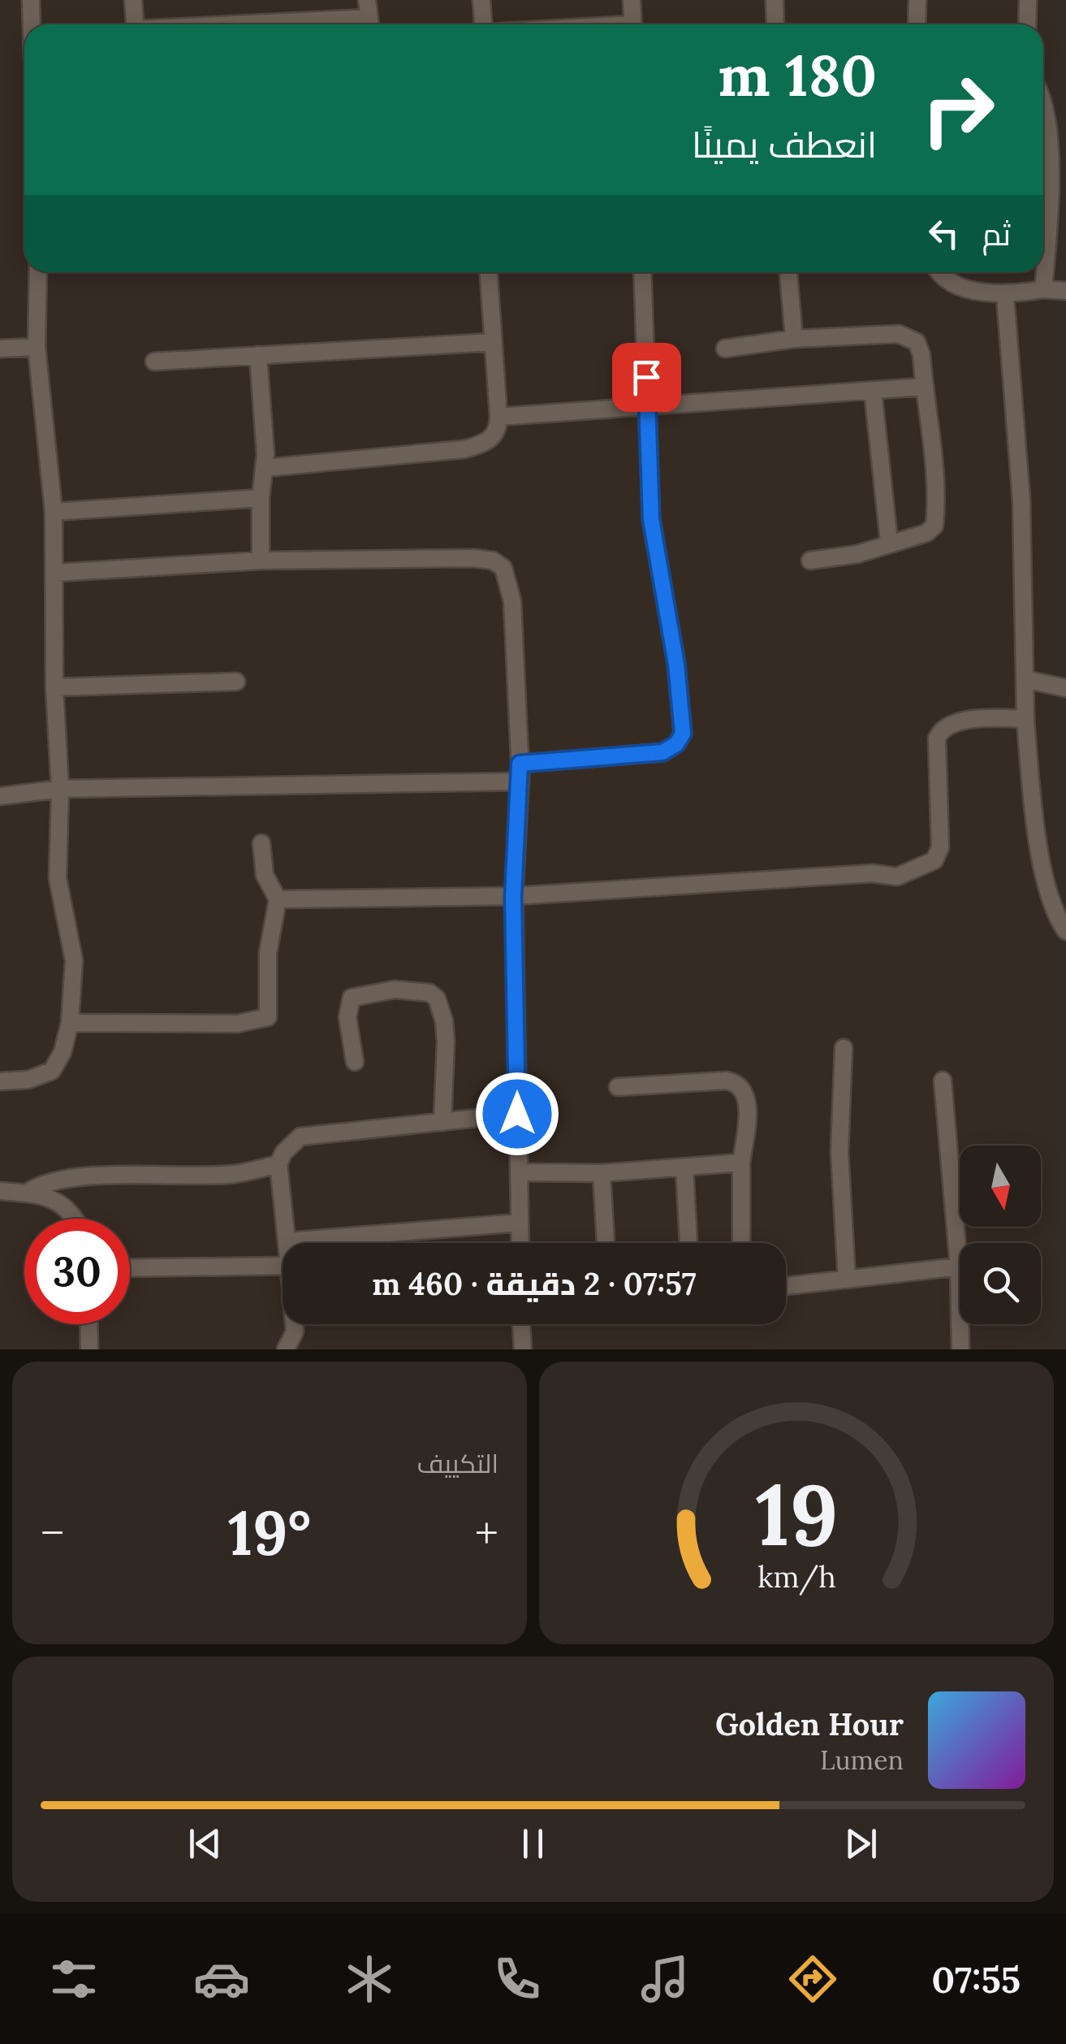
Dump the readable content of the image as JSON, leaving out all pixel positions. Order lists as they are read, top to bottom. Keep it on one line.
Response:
{"north":"bottom","page":{"turn":["180 m","انعطف يمينًا"],"then":"ثم","limit":"30","trip":"07:57 · 2 دقيقة · 460 m","tile":"التكييف","heat":["−","19°","+"],"song":["Golden Hour","Lumen"],"tabs":"07:55","gauge":["19","km/h"]}}
